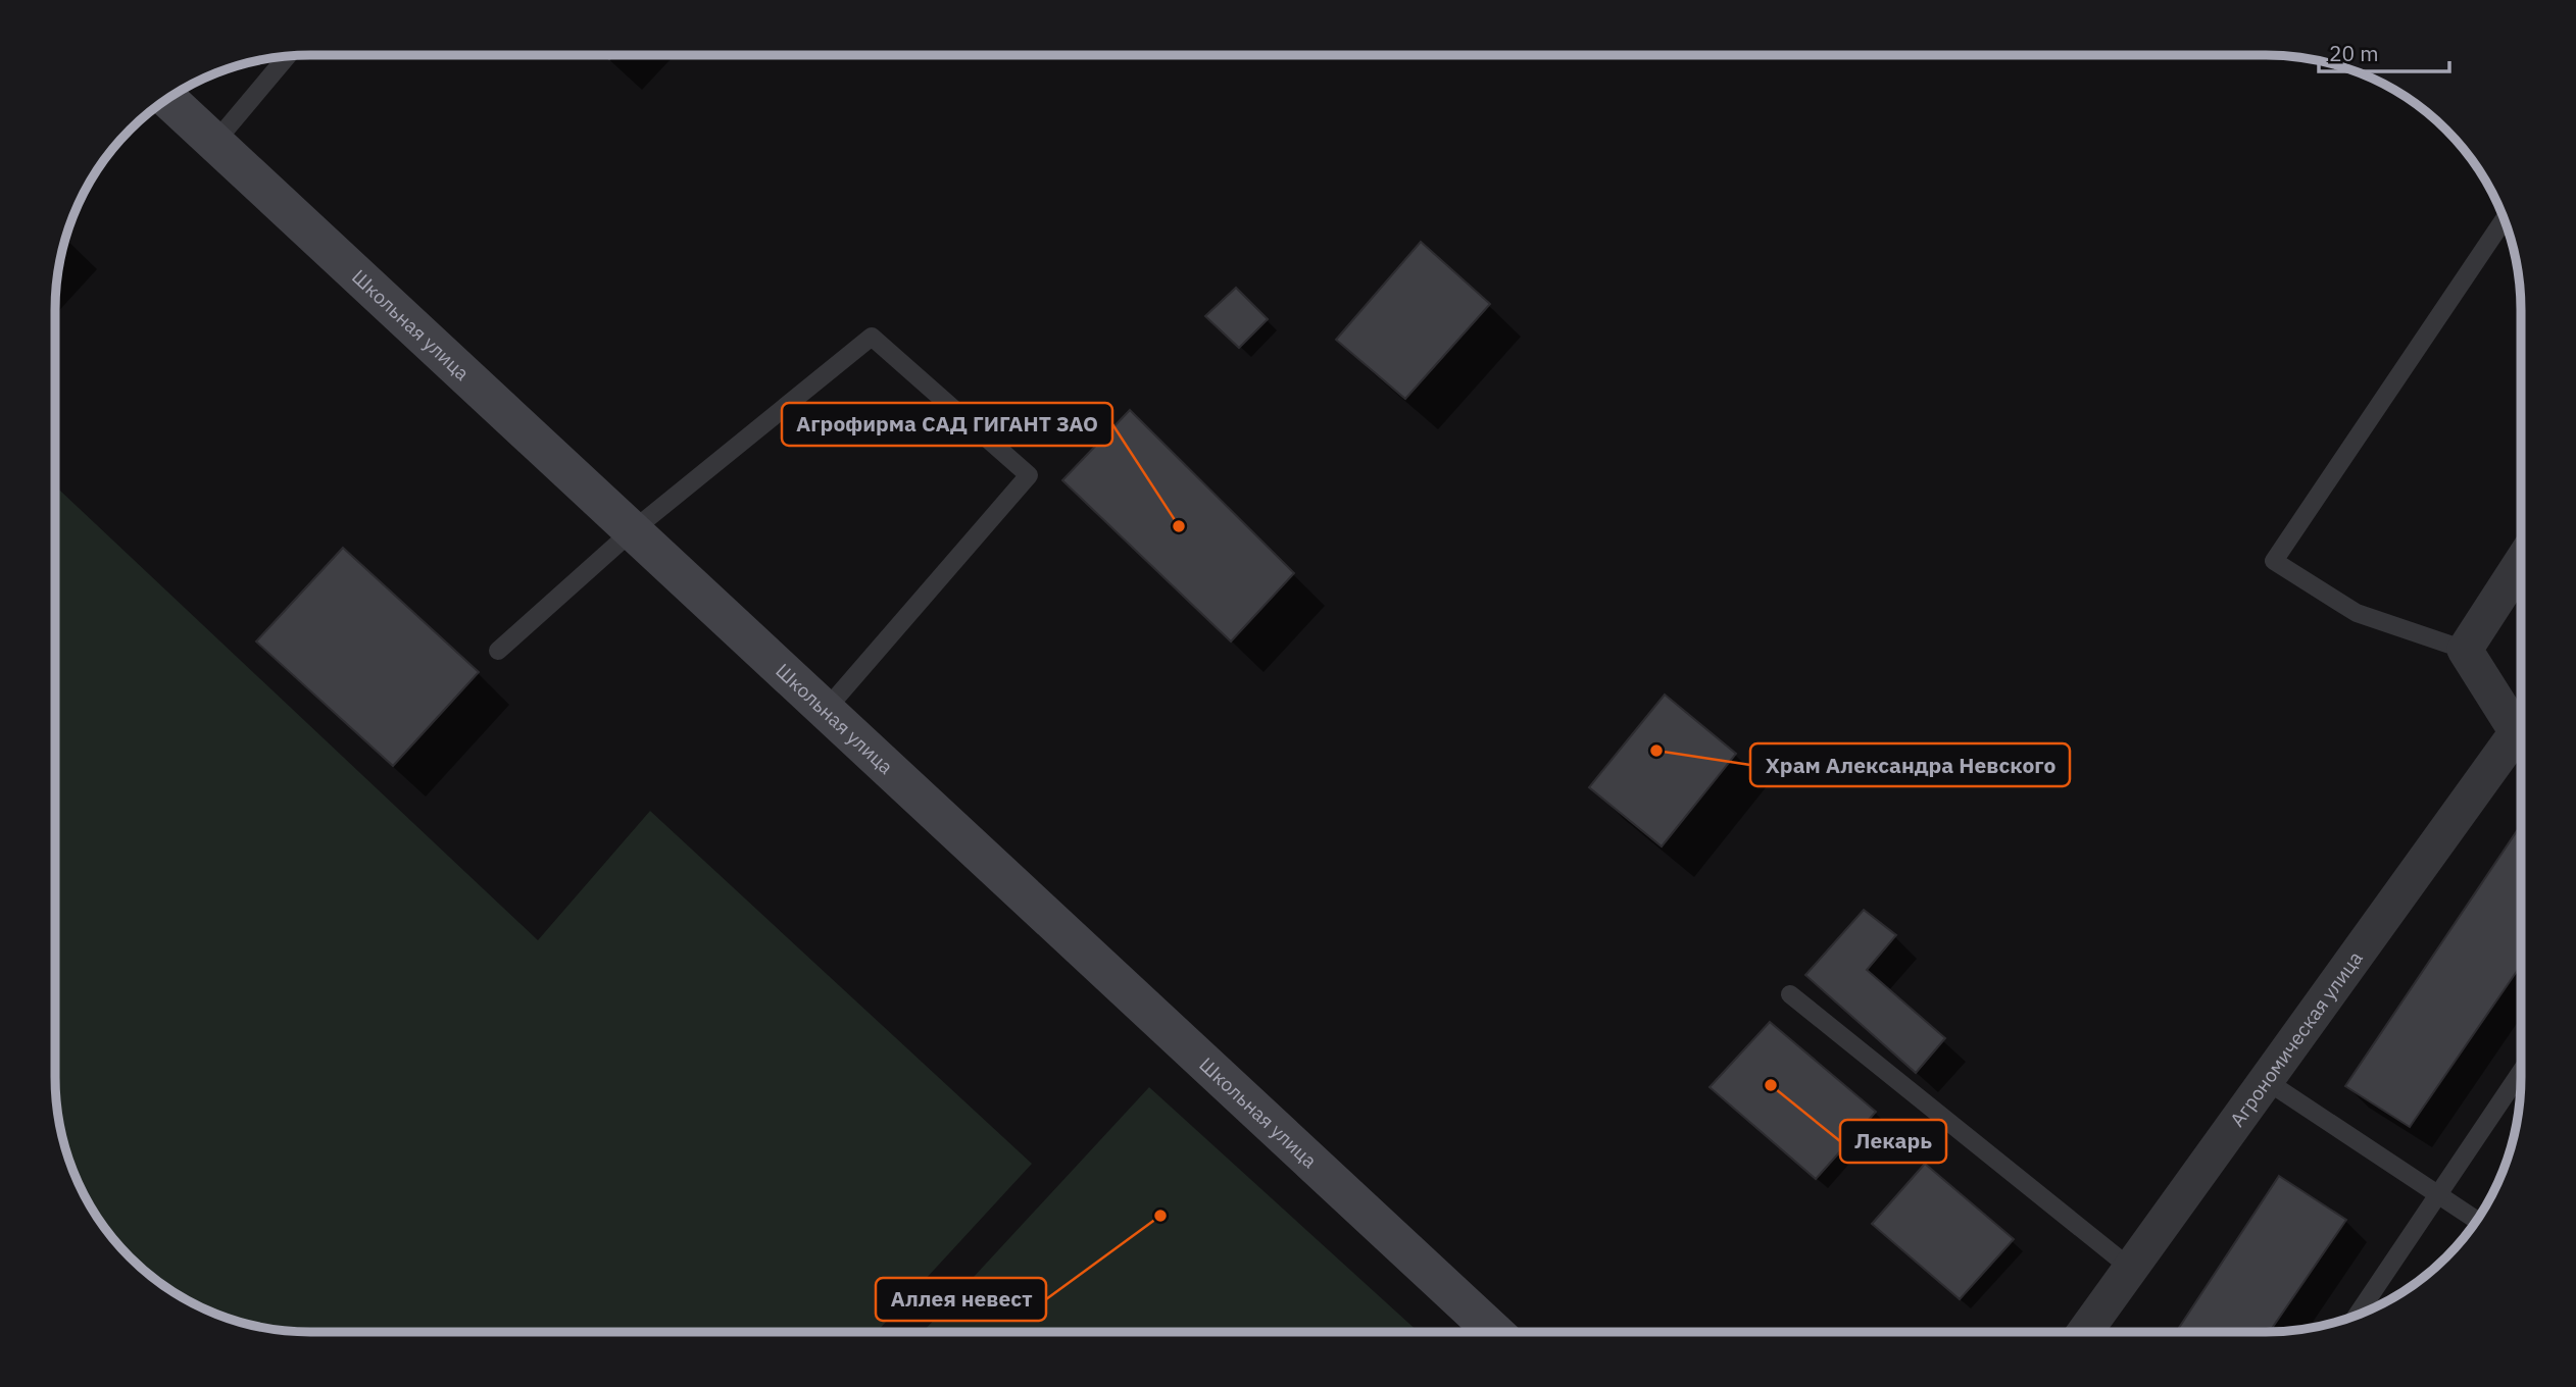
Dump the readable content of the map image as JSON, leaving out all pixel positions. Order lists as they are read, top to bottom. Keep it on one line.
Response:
{"streets":{"street":["Школьная улица","Агрономическая улица"]},"places":["Агрофирма САД ГИГАНТ ЗАО","Храм Александра Невского","Лекарь","Аллея невест"],"scale_bar":"20 m"}
